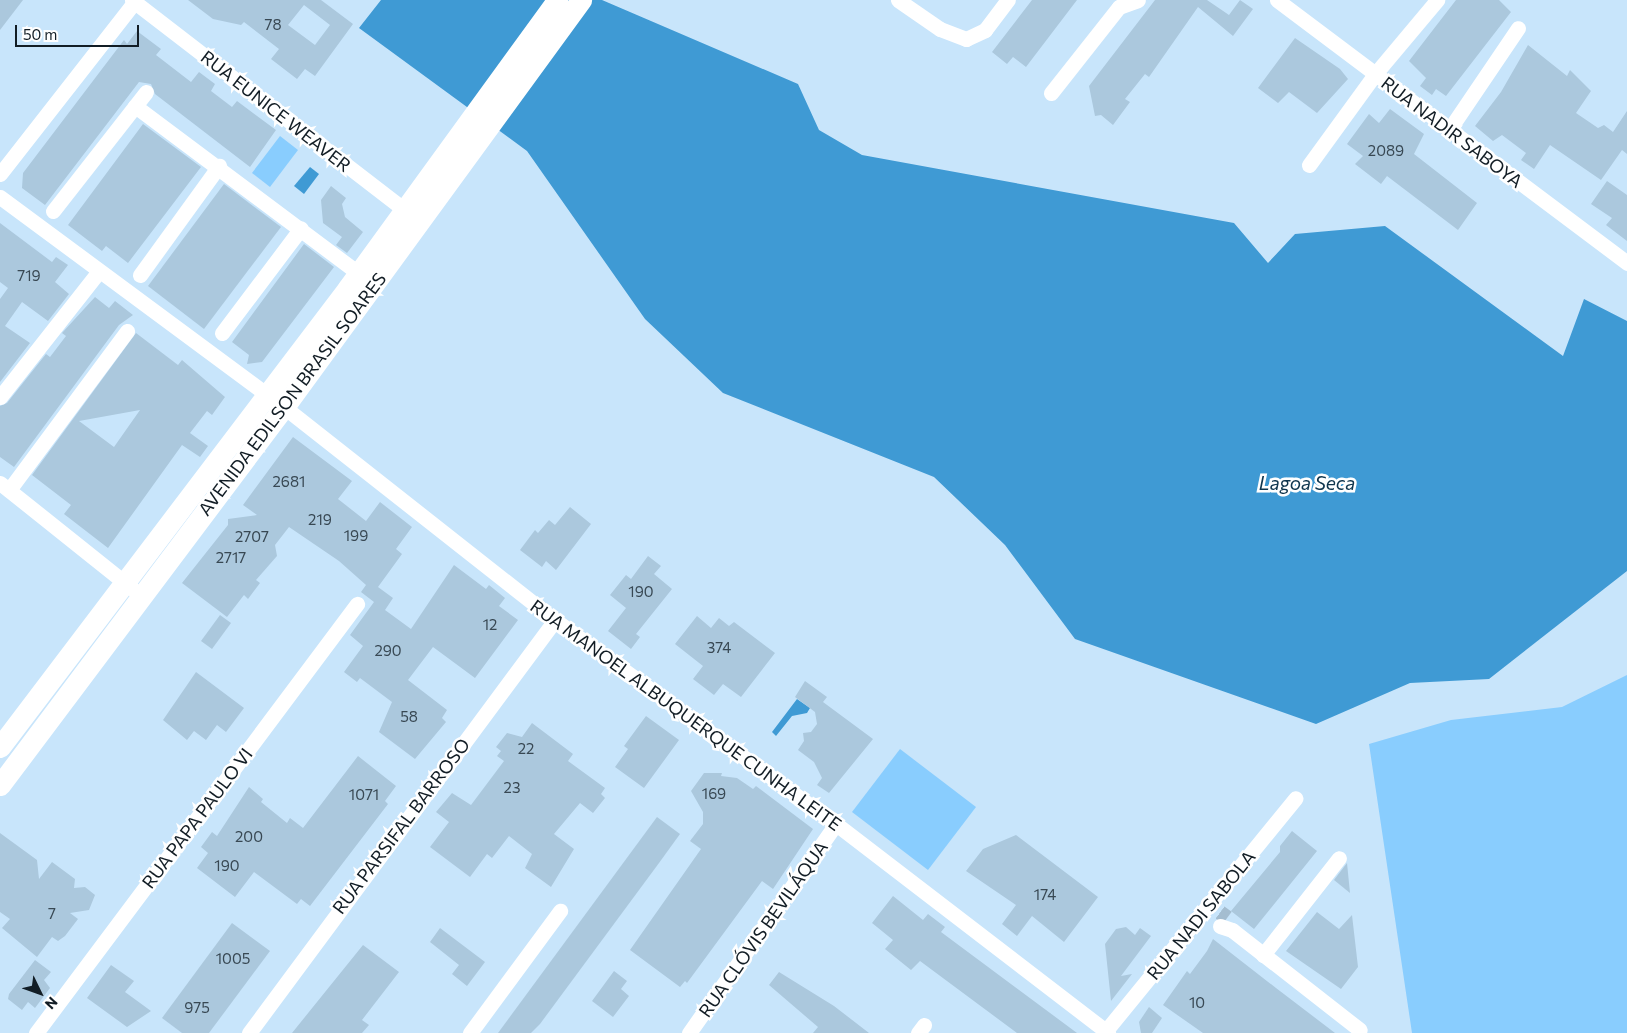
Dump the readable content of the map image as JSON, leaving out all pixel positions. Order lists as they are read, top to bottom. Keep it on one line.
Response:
{"streets":{"main road":["AVENIDA EDILSON BRASIL SOARES"],"street":["RUA EUNICE WEAVER","RUA NADIR SABOYA","RUA MANOEL ALBUQUERQUE CUNHA LEITE","RUA PAPA PAULO VI","RUA PARSIFAL BARROSO","RUA NADI SABOLA","RUA CLÓVIS BEVILÁQUA"]},"crossings":[["RUA EUNICE WEAVER","AVENIDA EDILSON BRASIL SOARES"],["AVENIDA EDILSON BRASIL SOARES","RUA MANOEL ALBUQUERQUE CUNHA LEITE"],["RUA MANOEL ALBUQUERQUE CUNHA LEITE","RUA PARSIFAL BARROSO"],["RUA MANOEL ALBUQUERQUE CUNHA LEITE","RUA NADI SABOLA"],["RUA MANOEL ALBUQUERQUE CUNHA LEITE","RUA CLÓVIS BEVILÁQUA"]],"water":["Lagoa Seca"],"house_numbers":["78","2089","719","2681","219","199","2707","2717","190","12","374","290","58","22","23","169","1071","200","190","174","7","1005","10","975"],"scale_bar":"50 m","north":"bottom right"}
